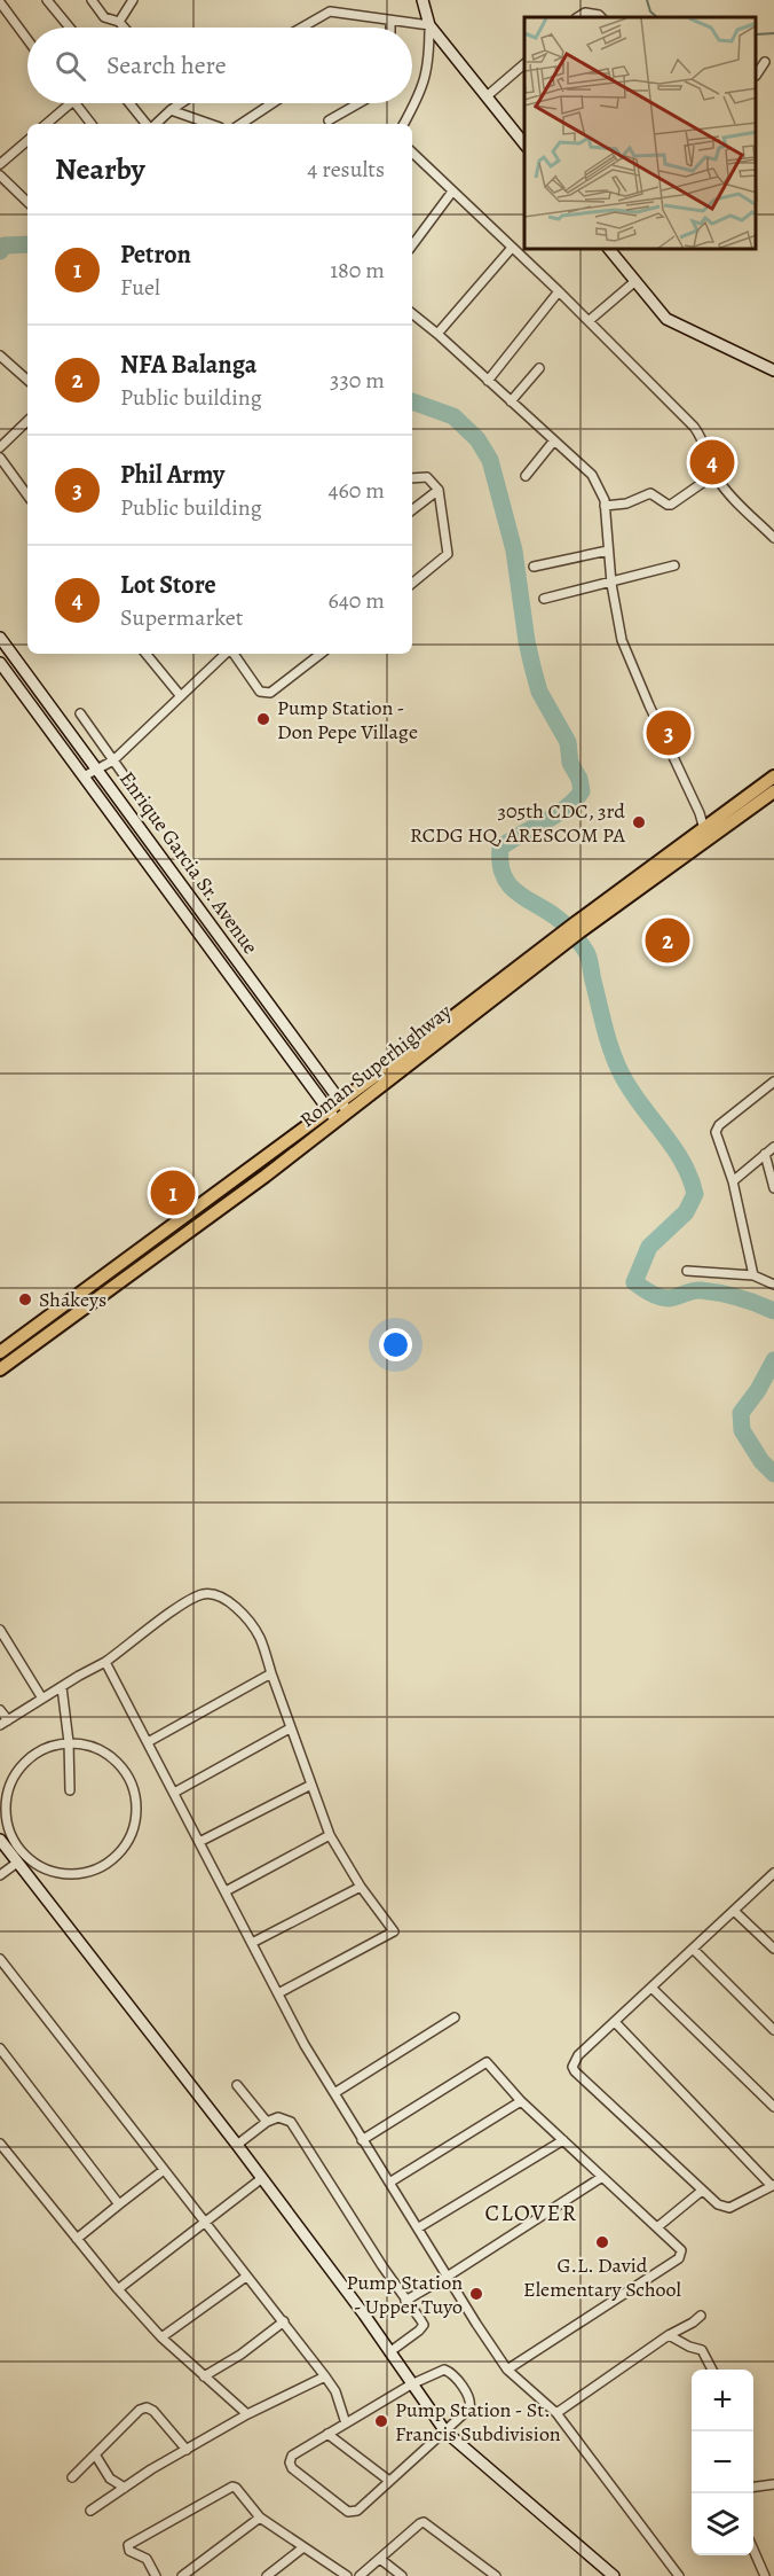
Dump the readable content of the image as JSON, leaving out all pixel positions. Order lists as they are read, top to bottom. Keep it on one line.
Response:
{"streets":{"main road":["Roman Superhighway"],"street":["Enrique Garcia Sr. Avenue"]},"crossings":[["Enrique Garcia Sr. Avenue","Roman Superhighway"]],"districts":["CLOVER"],"places":["Pump Station - Don Pepe Village","305th CDC, 3rd RCDG HQ, ARESCOM PA","Shakeys","G.L. David Elementary School","Pump Station - Upper Tuyo","Pump Station - St. Francis Subdivision"],"page":{"search":"Search here","heading":["Nearby","4 results"],"list":[{"mark":"1","name":"Petron","note":"Fuel","value":"180 m"},{"mark":"2","name":"NFA Balanga","note":"Public building","value":"330 m"},{"mark":"3","name":"Phil Army","note":"Public building","value":"460 m"},{"mark":"4","name":"Lot Store","note":"Supermarket","value":"640 m"}],"pins":["4","3","2","1"],"map_buttons":["+","−"]}}
